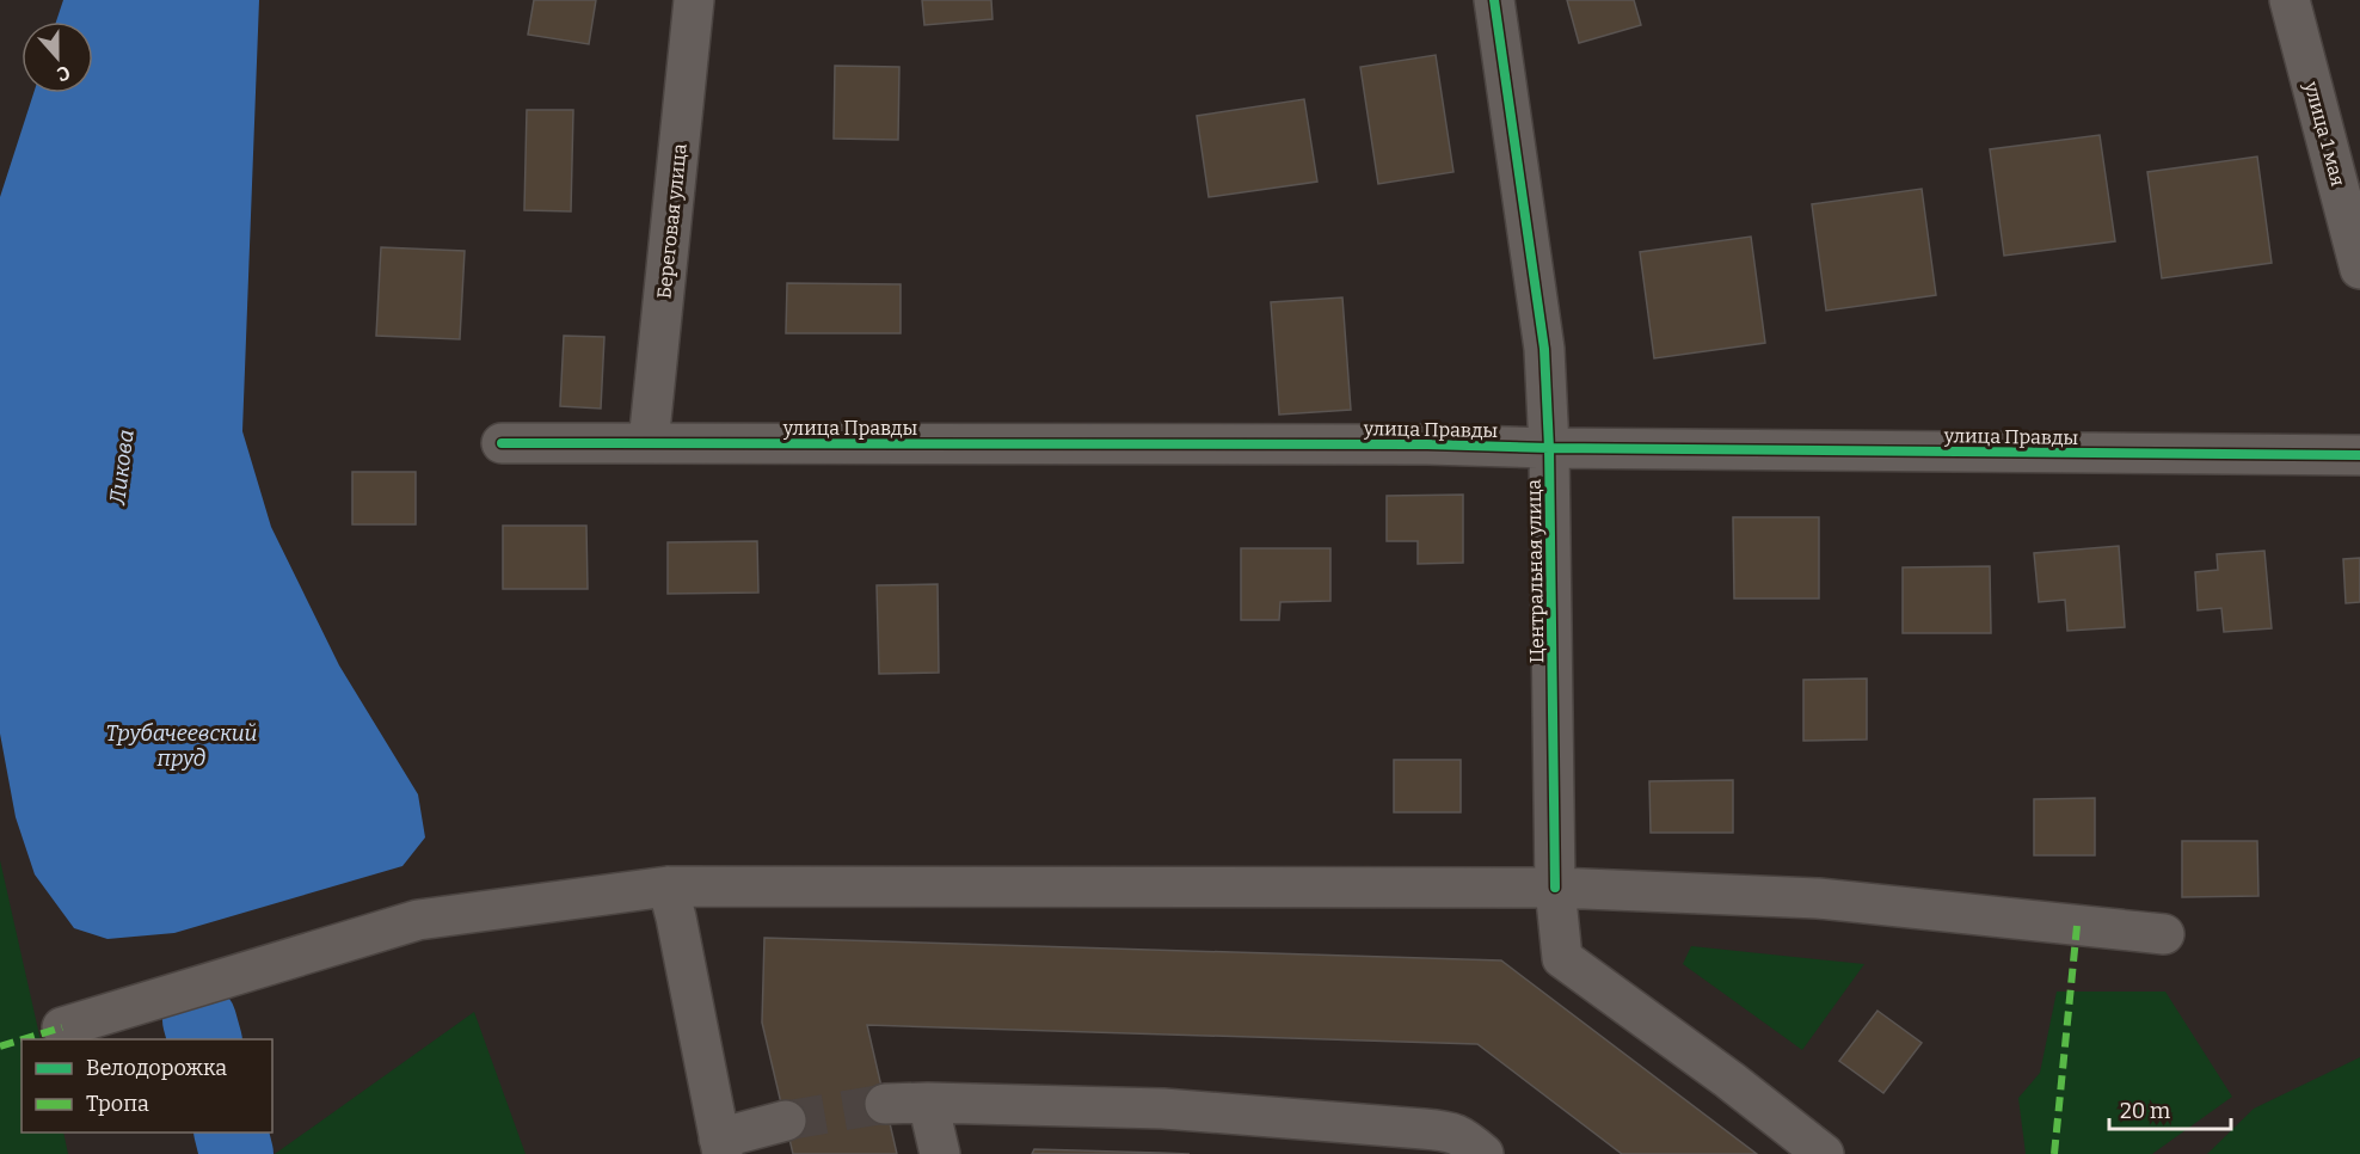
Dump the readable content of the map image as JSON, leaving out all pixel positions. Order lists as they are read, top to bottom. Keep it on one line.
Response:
{"streets":{"street":["улица 1 мая","Береговая улица","улица Правды","Центральная улица"]},"crossings":[["Береговая улица","улица Правды"],["улица Правды","Центральная улица"]],"water":["Ликова","Трубачеевский пруд"],"legend":["Велодорожка","Тропа"],"scale_bar":"20 m","north":"bottom"}
